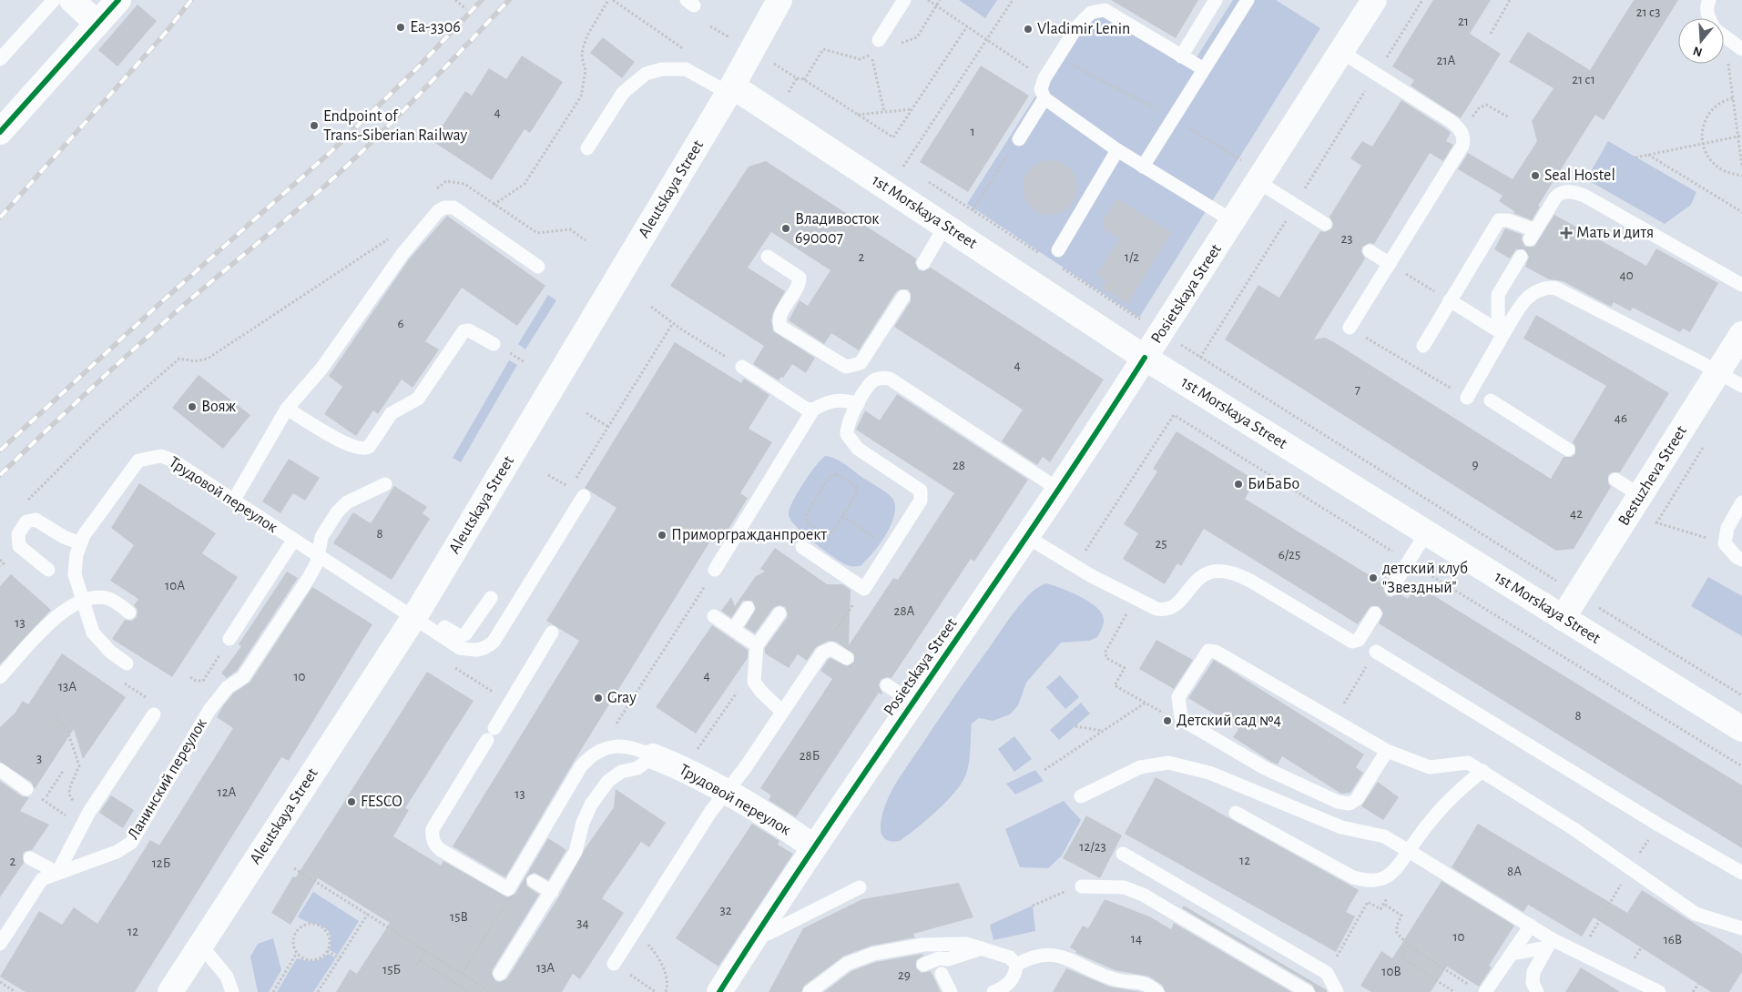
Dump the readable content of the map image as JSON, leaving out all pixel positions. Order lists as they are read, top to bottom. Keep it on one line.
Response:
{"streets":{"main road":["Aleutskaya Street","1st Morskaya Street","Posietskaya Street","Bestuzheva Street","Трудовой переулок"],"lane":["Ланинский переулок"]},"crossings":[["Aleutskaya Street","1st Morskaya Street"],["Aleutskaya Street","Трудовой переулок"],["1st Morskaya Street","Posietskaya Street"],["1st Morskaya Street","Bestuzheva Street"],["Posietskaya Street","Трудовой переулок"],["Трудовой переулок","Ланинский переулок"]],"places":{"other":["Еа-3306","Vladimir Lenin","Endpoint of Trans-Siberian Railway","Seal Hostel","Владивосток 690007","Вояж","БиБаБо","Приморгражданпроект","детский клуб \"Звездный\"","Gray","Детский сад №4","FESCO"],"health":["Мать и дитя"]},"house_numbers":["21 с3","21","21А","21 с1","4","1","23","2","1/2","40","6","4","7","46","9","28","42","8","25","6/25","10А","28А","13","4","10","13А","8","28Б","3","12А","13","12/23","12","2","12Б","8А","32","15В","34","12","10","14","16В","13А","15Б","10В","29"],"north":"bottom"}
